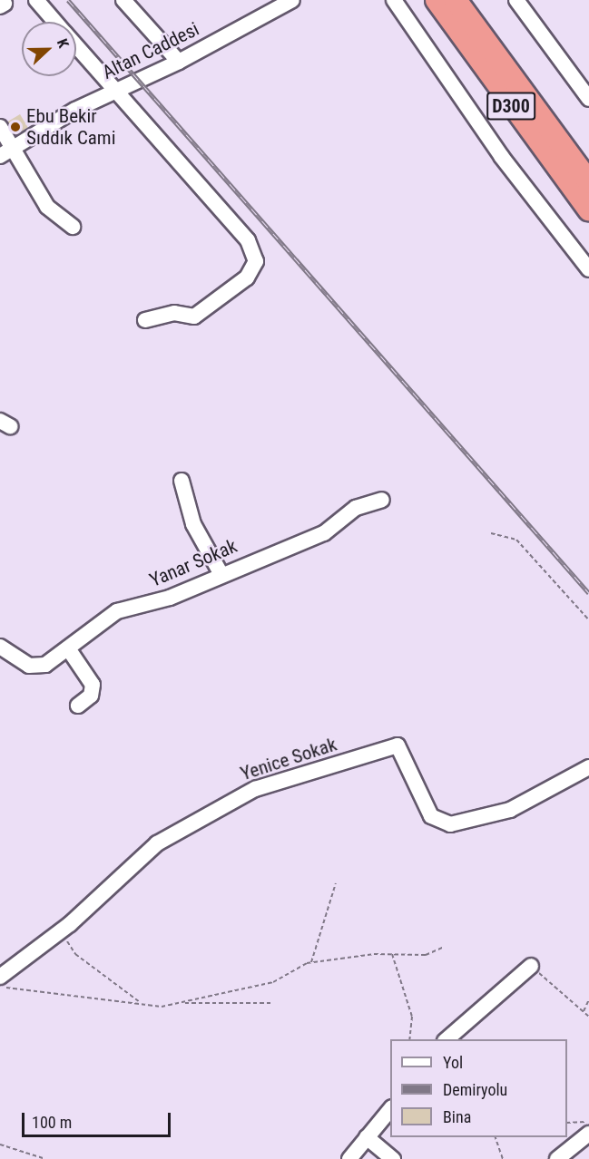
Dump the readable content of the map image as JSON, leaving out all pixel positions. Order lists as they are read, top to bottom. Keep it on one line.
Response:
{"streets":{"highway":["D300"],"street":["Altan Caddesi","Yanar Sokak","Yenice Sokak"]},"places":["Ebu Bekir Sıddık Cami"],"legend":["Yol","Demiryolu","Bina"],"scale_bar":"100 m","north":"right"}
